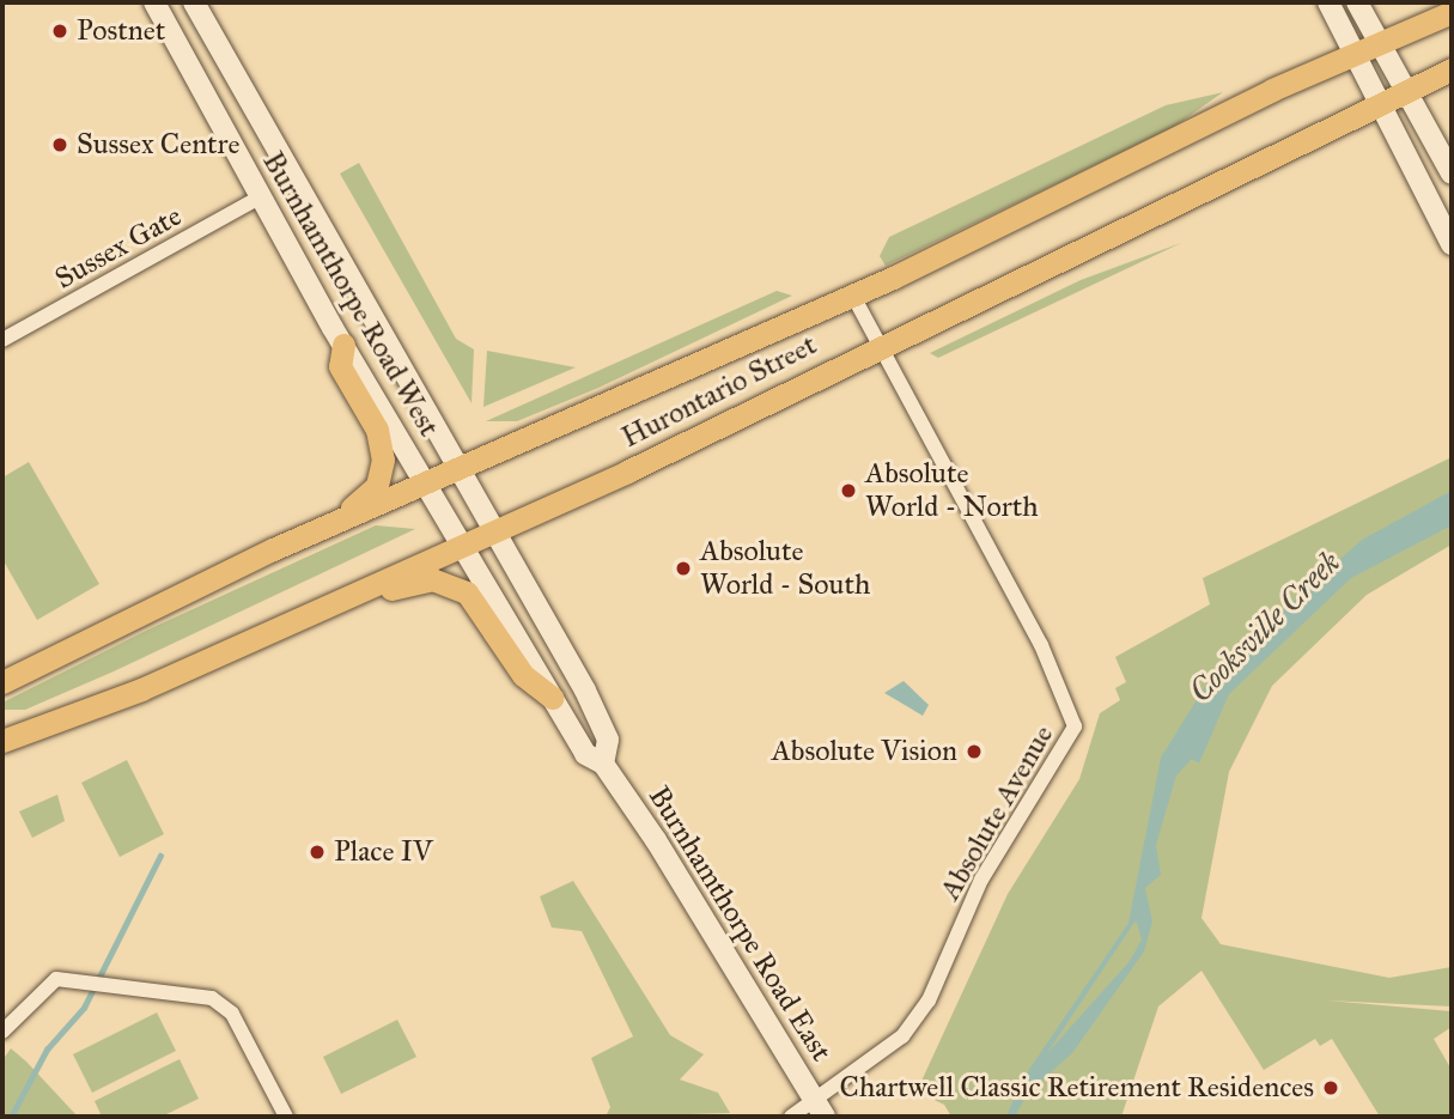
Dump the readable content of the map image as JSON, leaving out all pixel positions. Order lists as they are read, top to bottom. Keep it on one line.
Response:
{"streets":{"main road":["Burnhamthorpe Road West","Hurontario Street","Burnhamthorpe Road East"],"street":["Sussex Gate","Absolute Avenue"]},"crossings":[["Sussex Gate","Burnhamthorpe Road West"],["Burnhamthorpe Road West","Hurontario Street"],["Burnhamthorpe Road West","Burnhamthorpe Road East"],["Hurontario Street","Absolute Avenue"],["Hurontario Street","Burnhamthorpe Road East"],["Absolute Avenue","Burnhamthorpe Road East"]],"water":["Cooksville Creek"],"places":["Postnet","Sussex Centre","Absolute World - North","Absolute World - South","Absolute Vision","Place IV","Chartwell Classic Retirement Residences"]}
